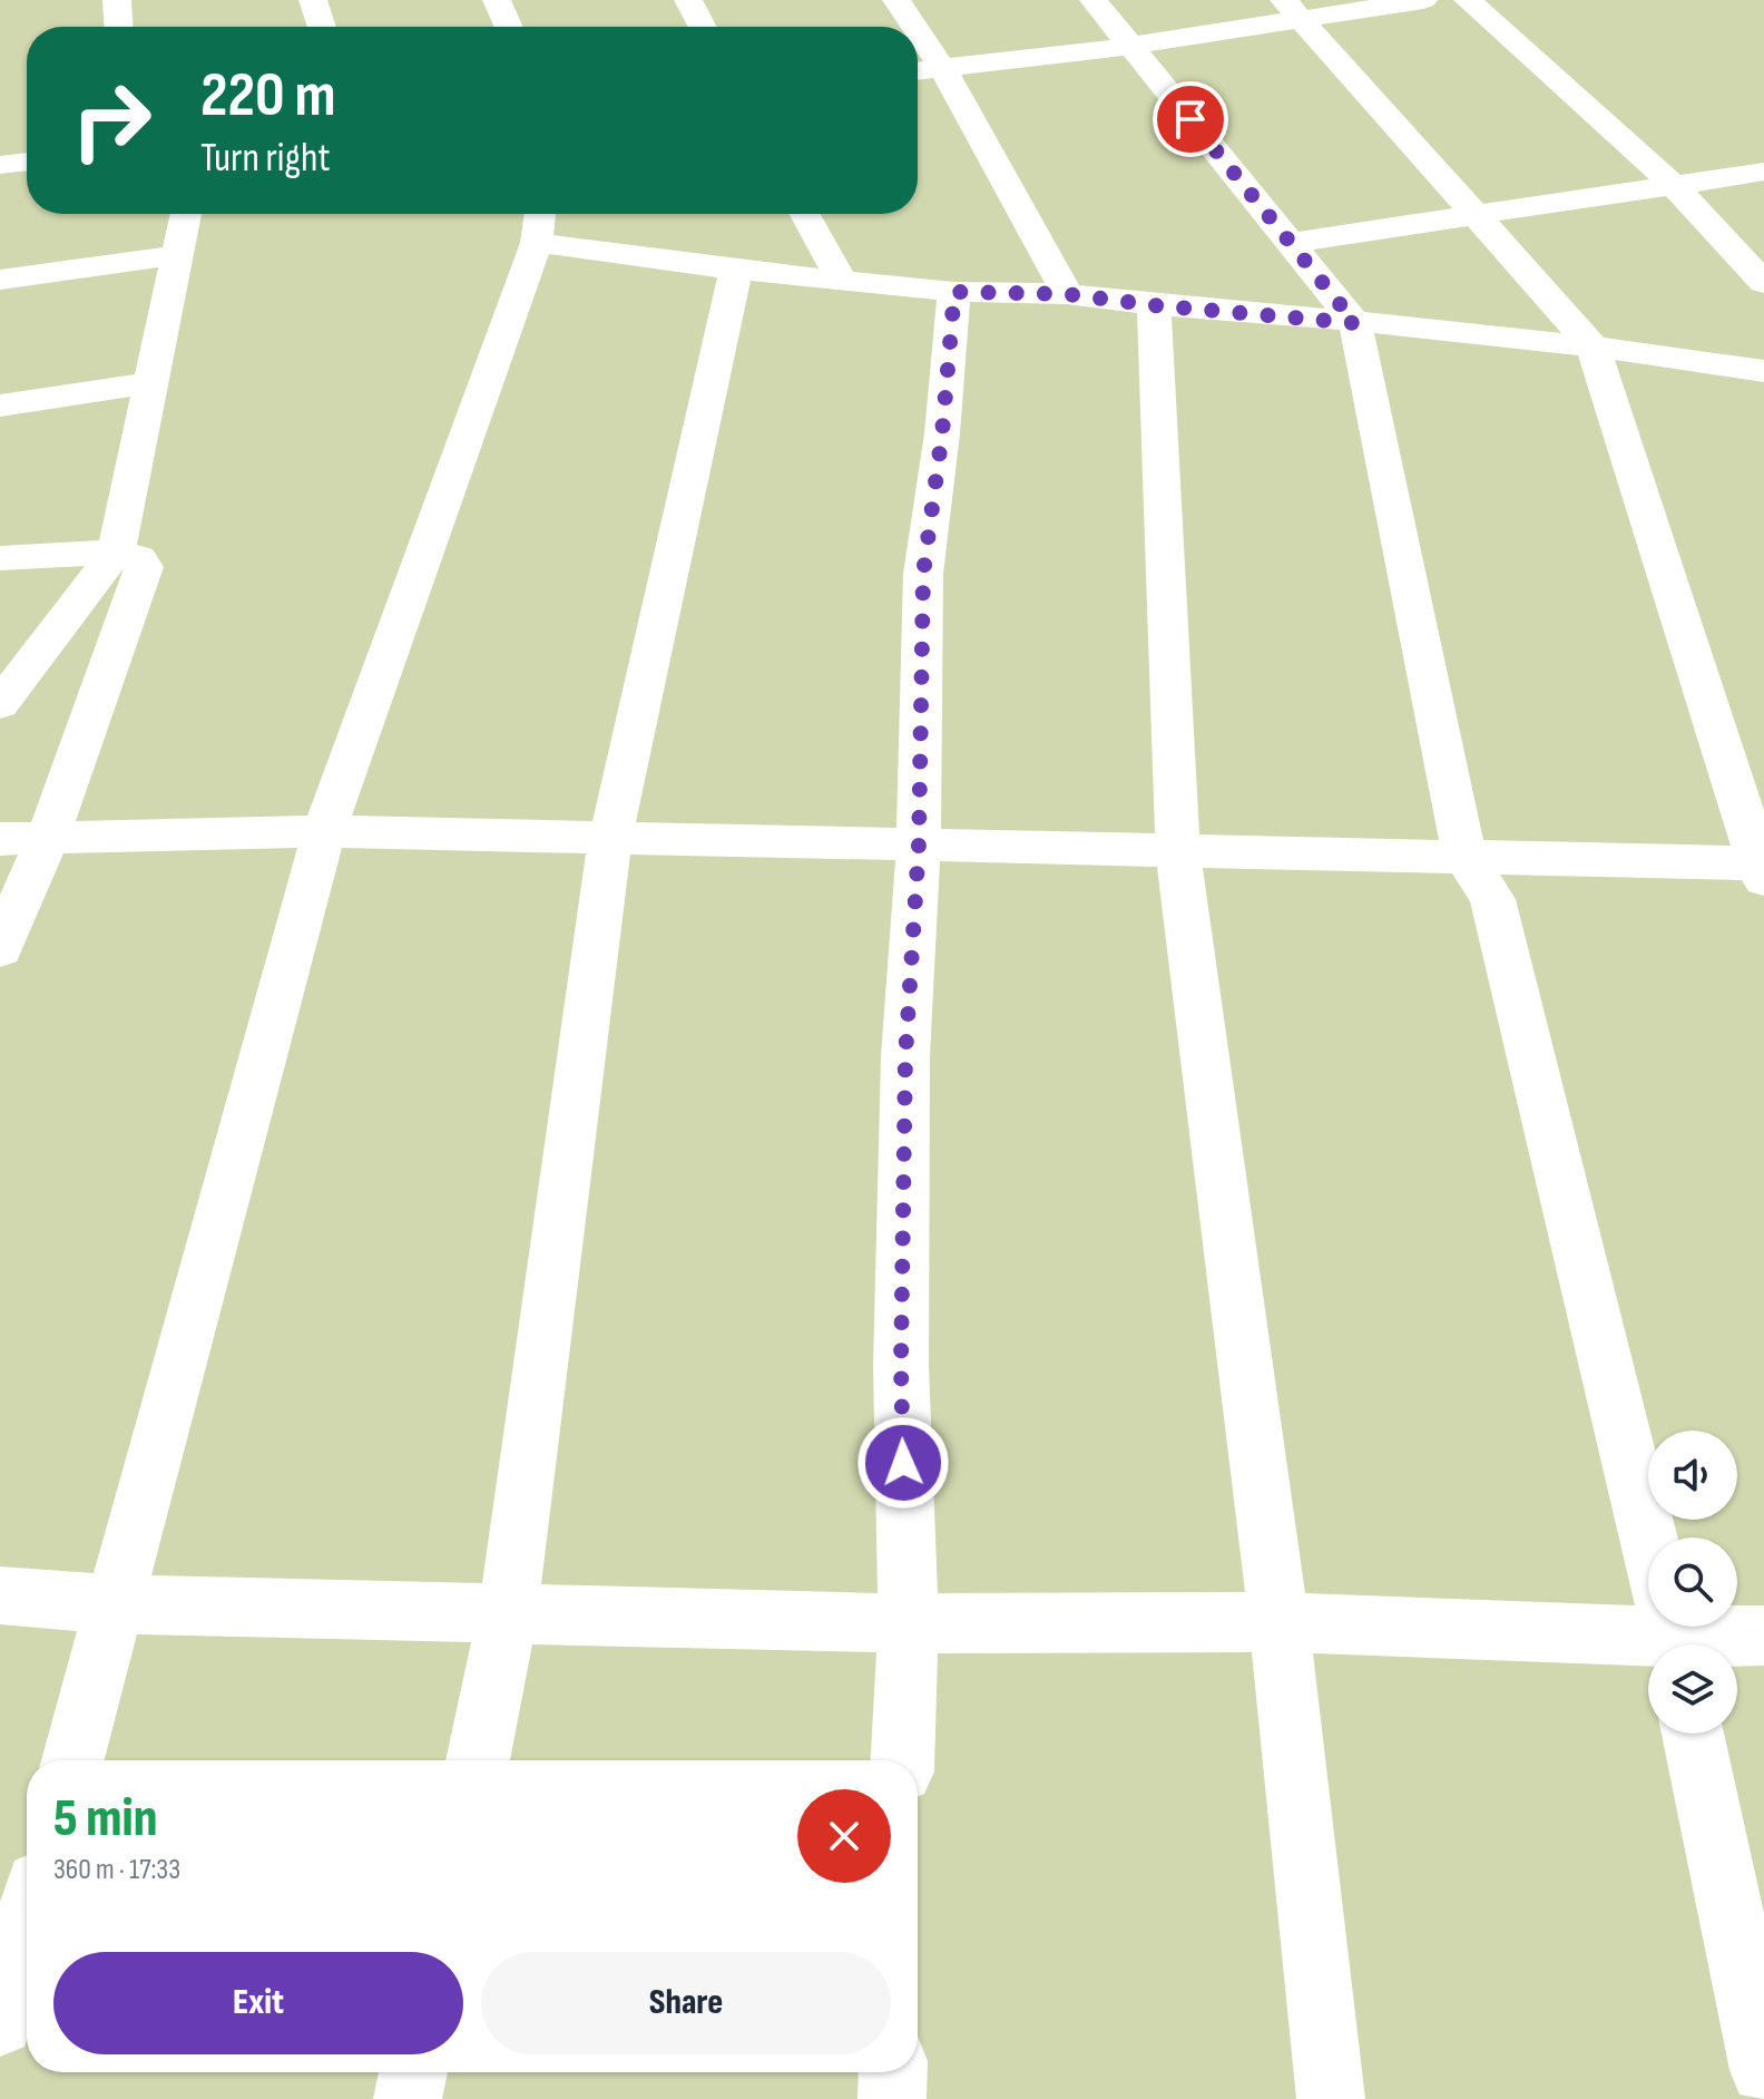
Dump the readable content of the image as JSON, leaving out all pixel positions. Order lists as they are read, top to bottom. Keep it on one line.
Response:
{"page":{"turn":["220 m","Turn right"],"heading":["5 min","360 m · 17:33"],"buttons":["Exit","Share"]}}
